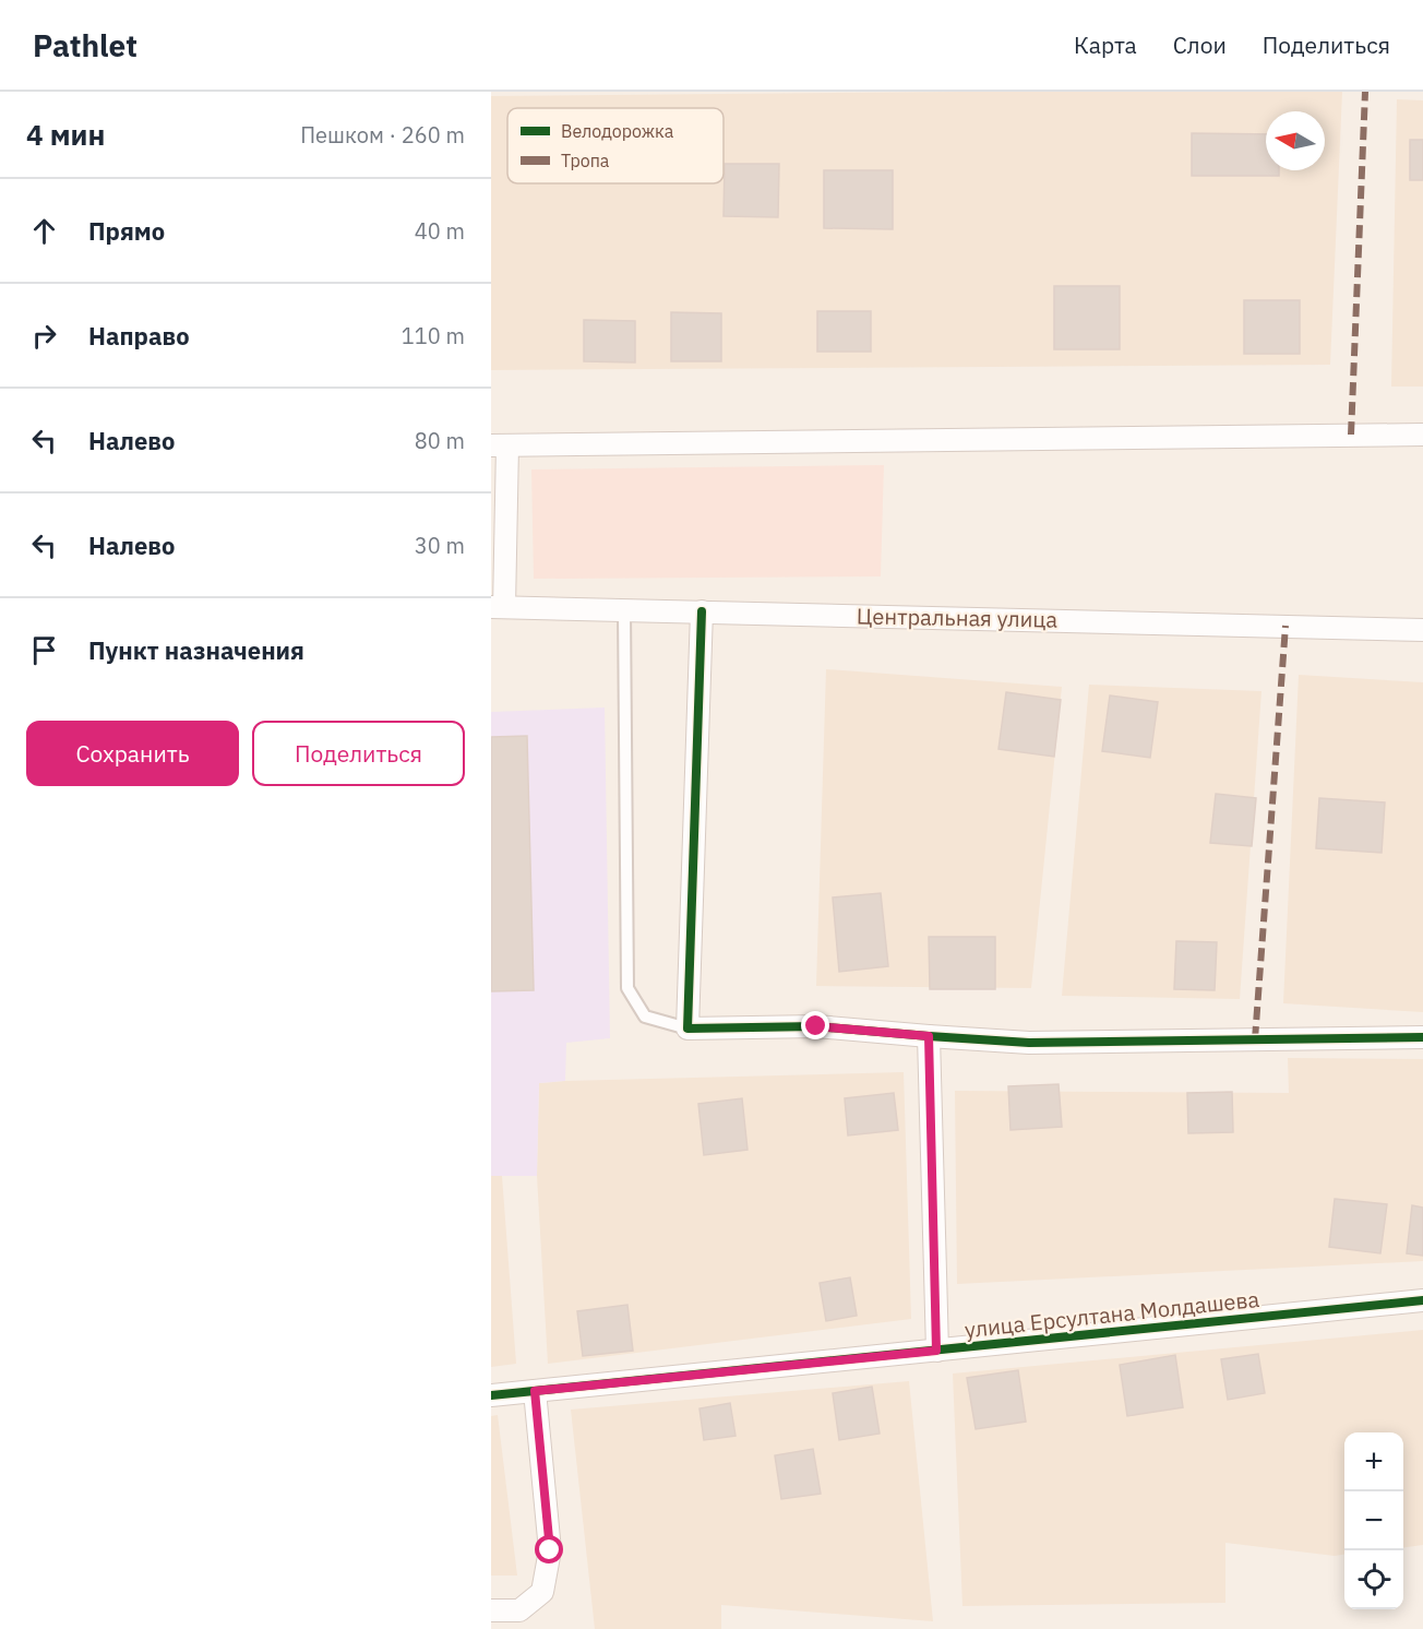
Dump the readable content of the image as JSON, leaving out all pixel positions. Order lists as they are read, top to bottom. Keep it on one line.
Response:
{"streets":{"street":["Центральная улица","улица Ерсултана Молдашева"]},"legend":["Велодорожка","Тропа"],"north":"left","page":{"header":"Pathlet","nav":["Карта","Слои","Поделиться"],"heading":["4 мин","Пешком · 260 m"],"list":[["Прямо","40 m"],["Направо","110 m"],["Налево","80 m"],["Налево","30 m"],"Пункт назначения"],"buttons":["Сохранить","Поделиться"],"map_buttons":["+","−"]}}
